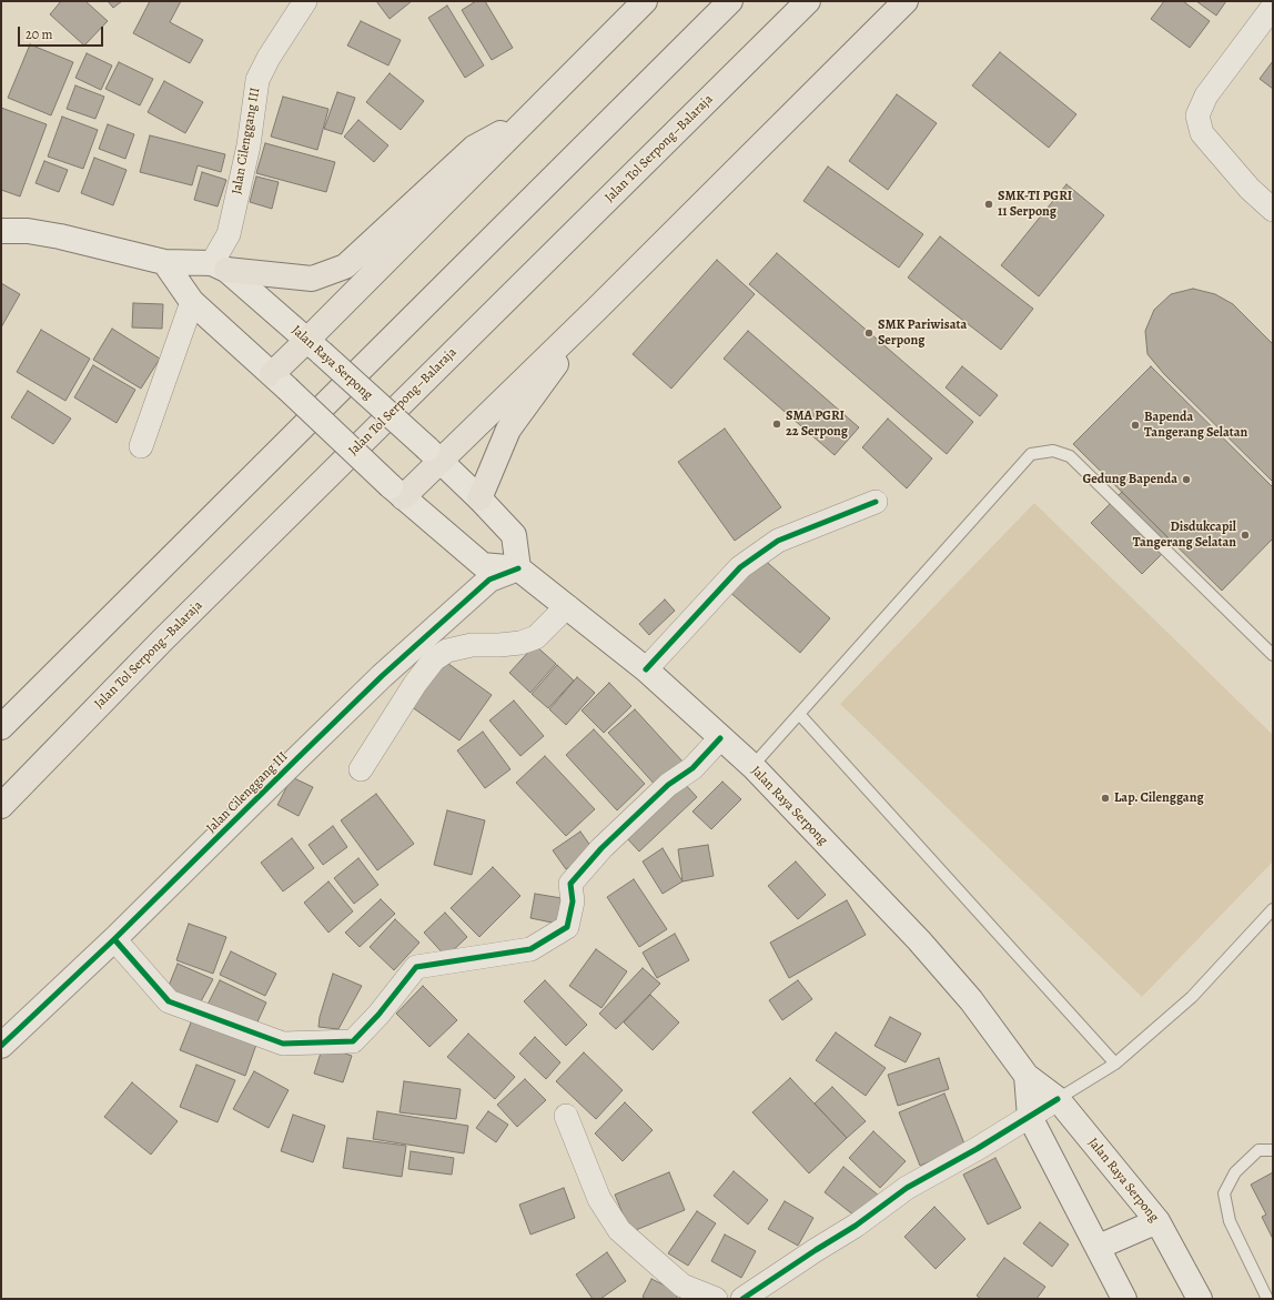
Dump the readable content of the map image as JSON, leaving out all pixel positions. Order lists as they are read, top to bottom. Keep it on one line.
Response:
{"streets":{"highway":["Jalan Tol Serpong–Balaraja"],"main road":["Jalan Cilenggang III","Jalan Raya Serpong"]},"crossings":[["Jalan Cilenggang III","Jalan Raya Serpong"]],"places":["SMK-TI PGRI 11 Serpong","SMK Pariwisata Serpong","SMA PGRI 22 Serpong","Bapenda Tangerang Selatan","Gedung Bapenda","Disdukcapil Tangerang Selatan","Lap. Cilenggang"],"scale_bar":"20 m"}
